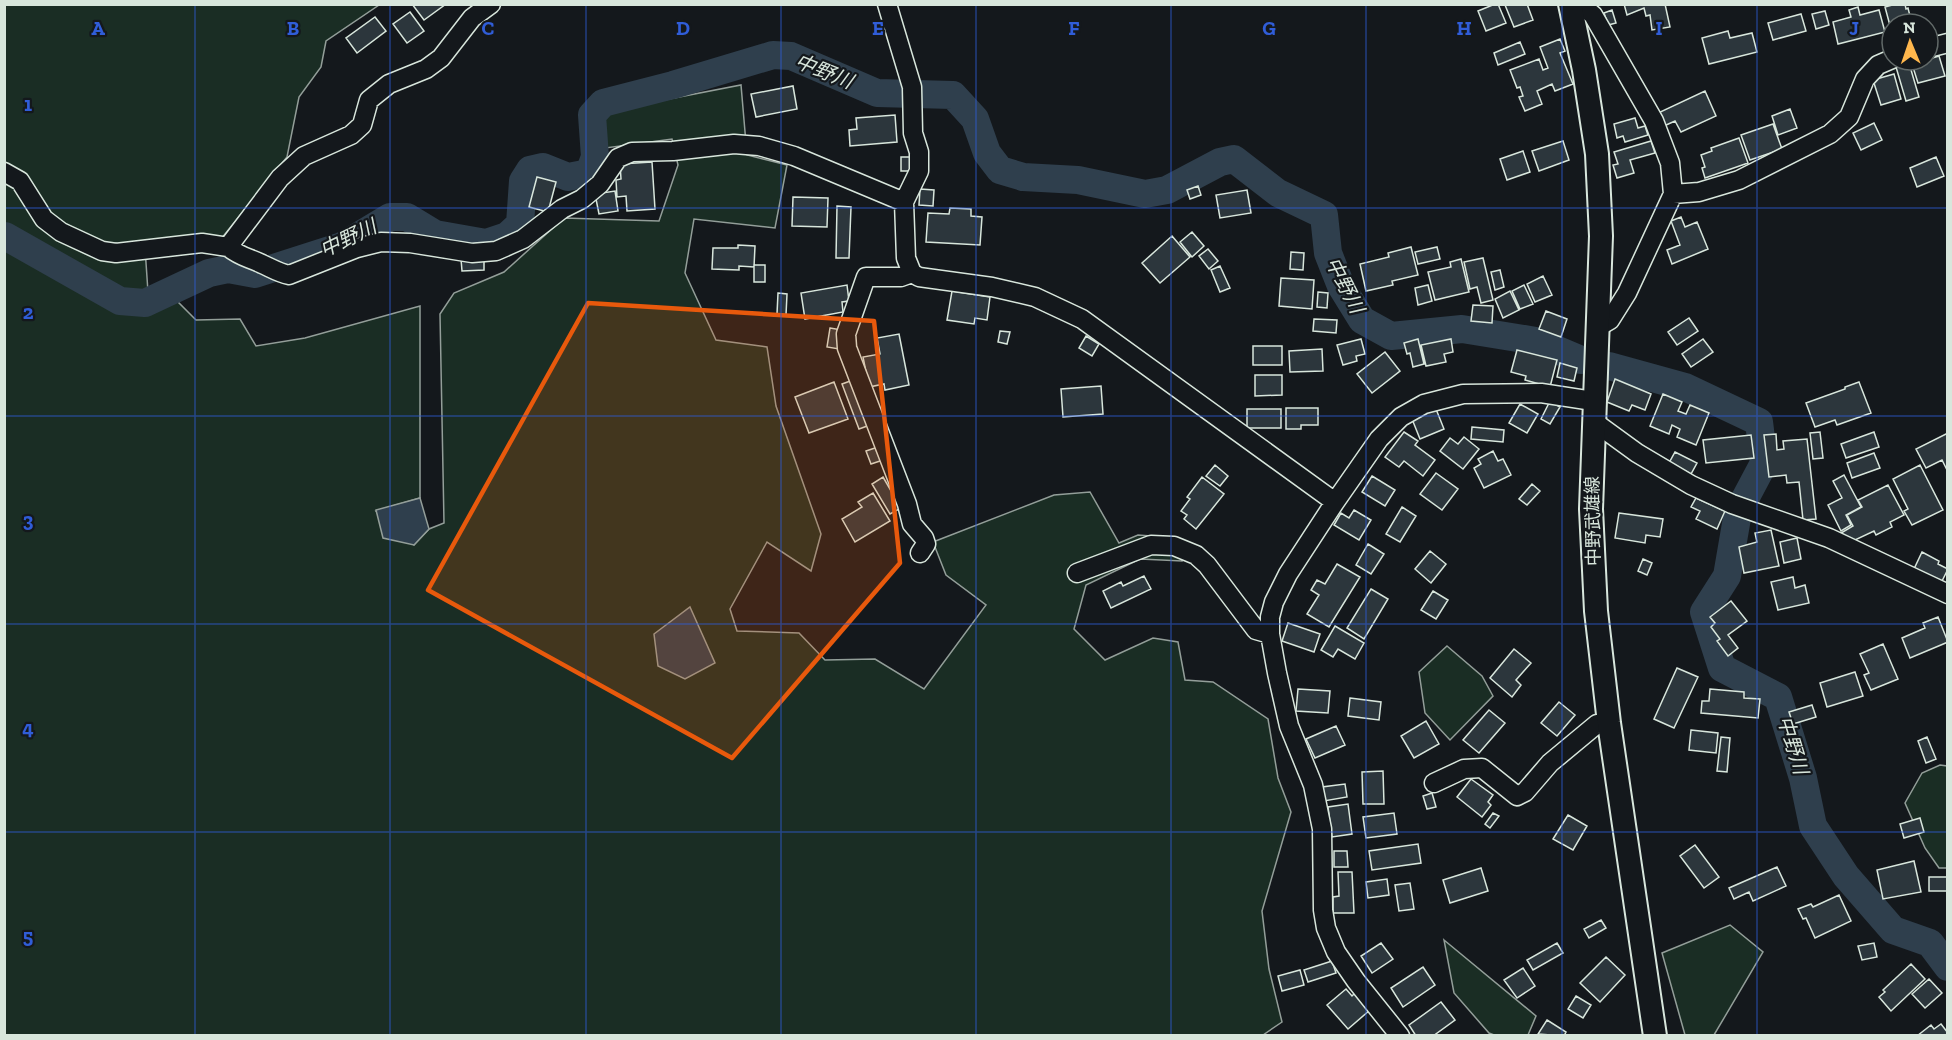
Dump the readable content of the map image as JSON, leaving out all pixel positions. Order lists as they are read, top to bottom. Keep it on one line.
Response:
{"streets":{"main road":["中野武雄線"]},"water":["中野川"],"north":"top","grid":{"columns":["A","B","C","D","E","F","G","H","I","J"],"rows":["1","2","3","4","5"]}}
